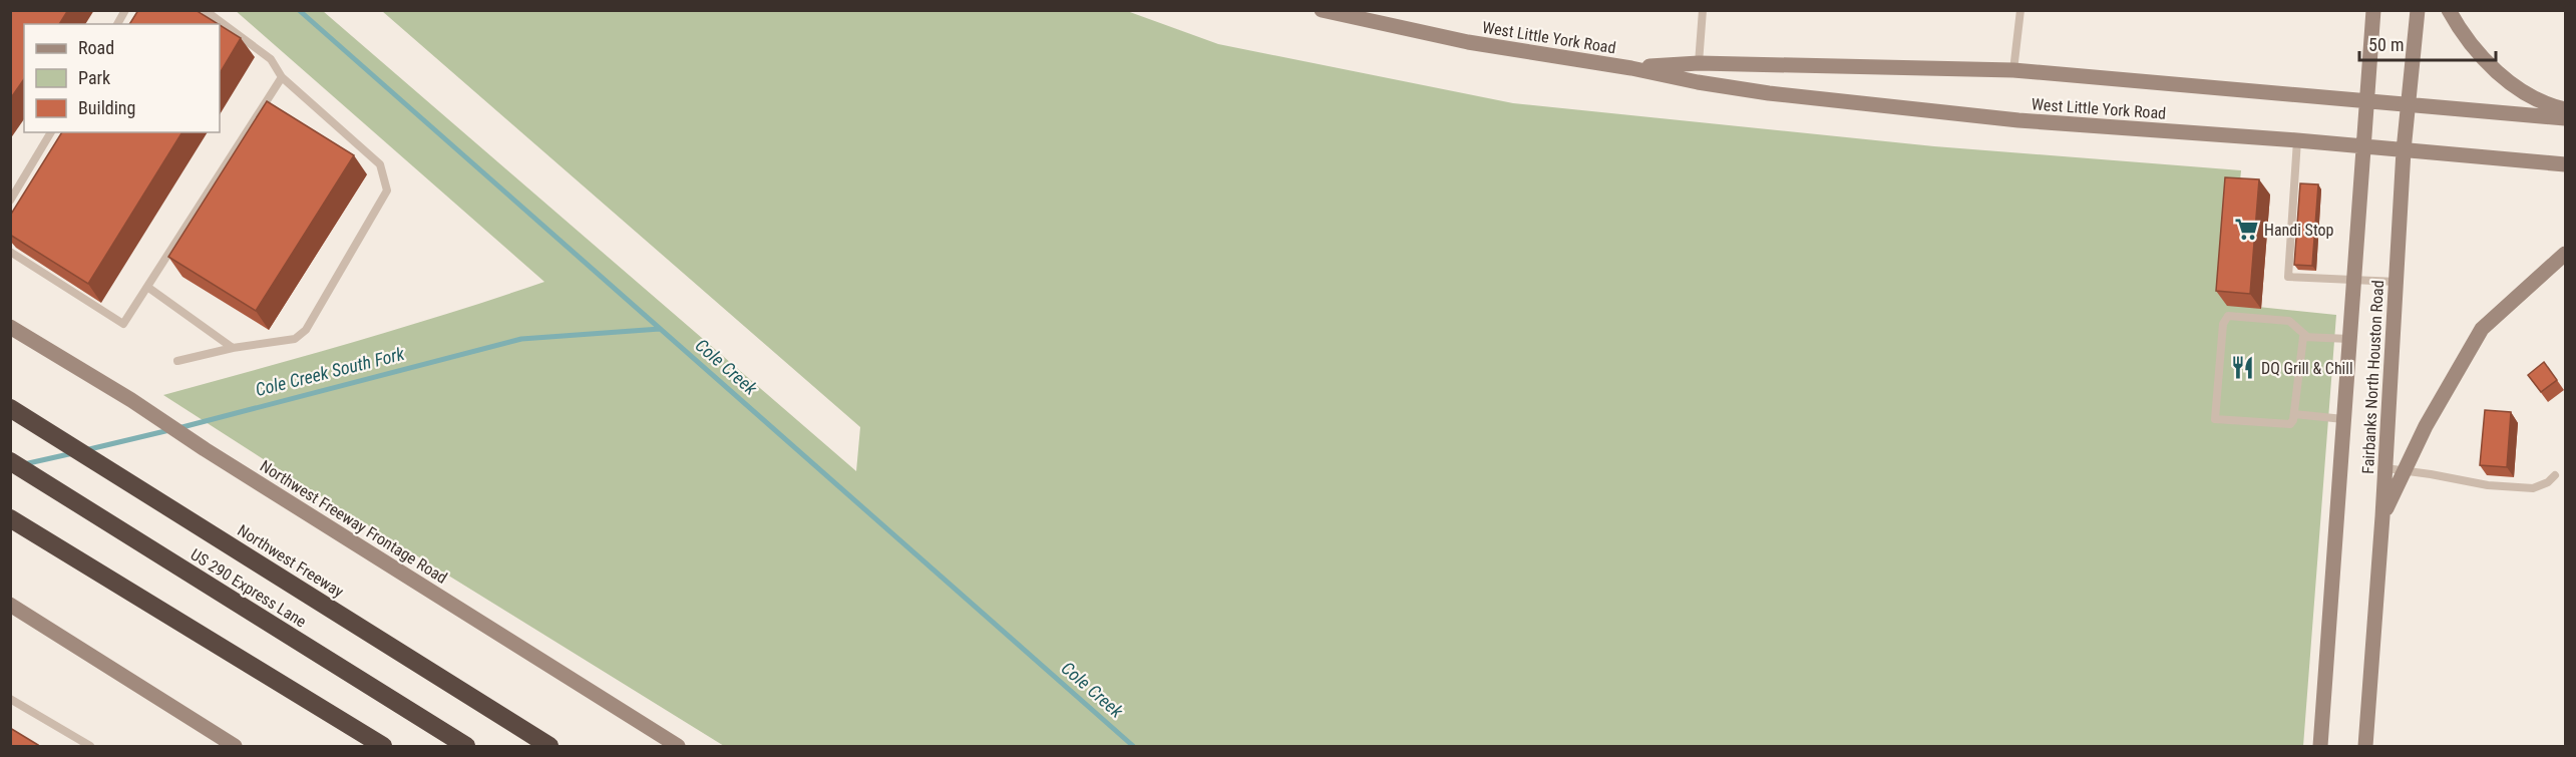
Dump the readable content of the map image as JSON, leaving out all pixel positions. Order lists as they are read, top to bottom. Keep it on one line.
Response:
{"streets":{"highway":["Northwest Freeway","US 290 Express Lane"],"main road":["West Little York Road","Fairbanks North Houston Road","Northwest Freeway Frontage Road"]},"crossings":[["West Little York Road","Fairbanks North Houston Road"]],"water":["Cole Creek","Cole Creek South Fork"],"places":{"supermarket":["Handi Stop"],"restaurant":["DQ Grill & Chill"]},"legend":["Road","Park","Building"],"scale_bar":"50 m"}
